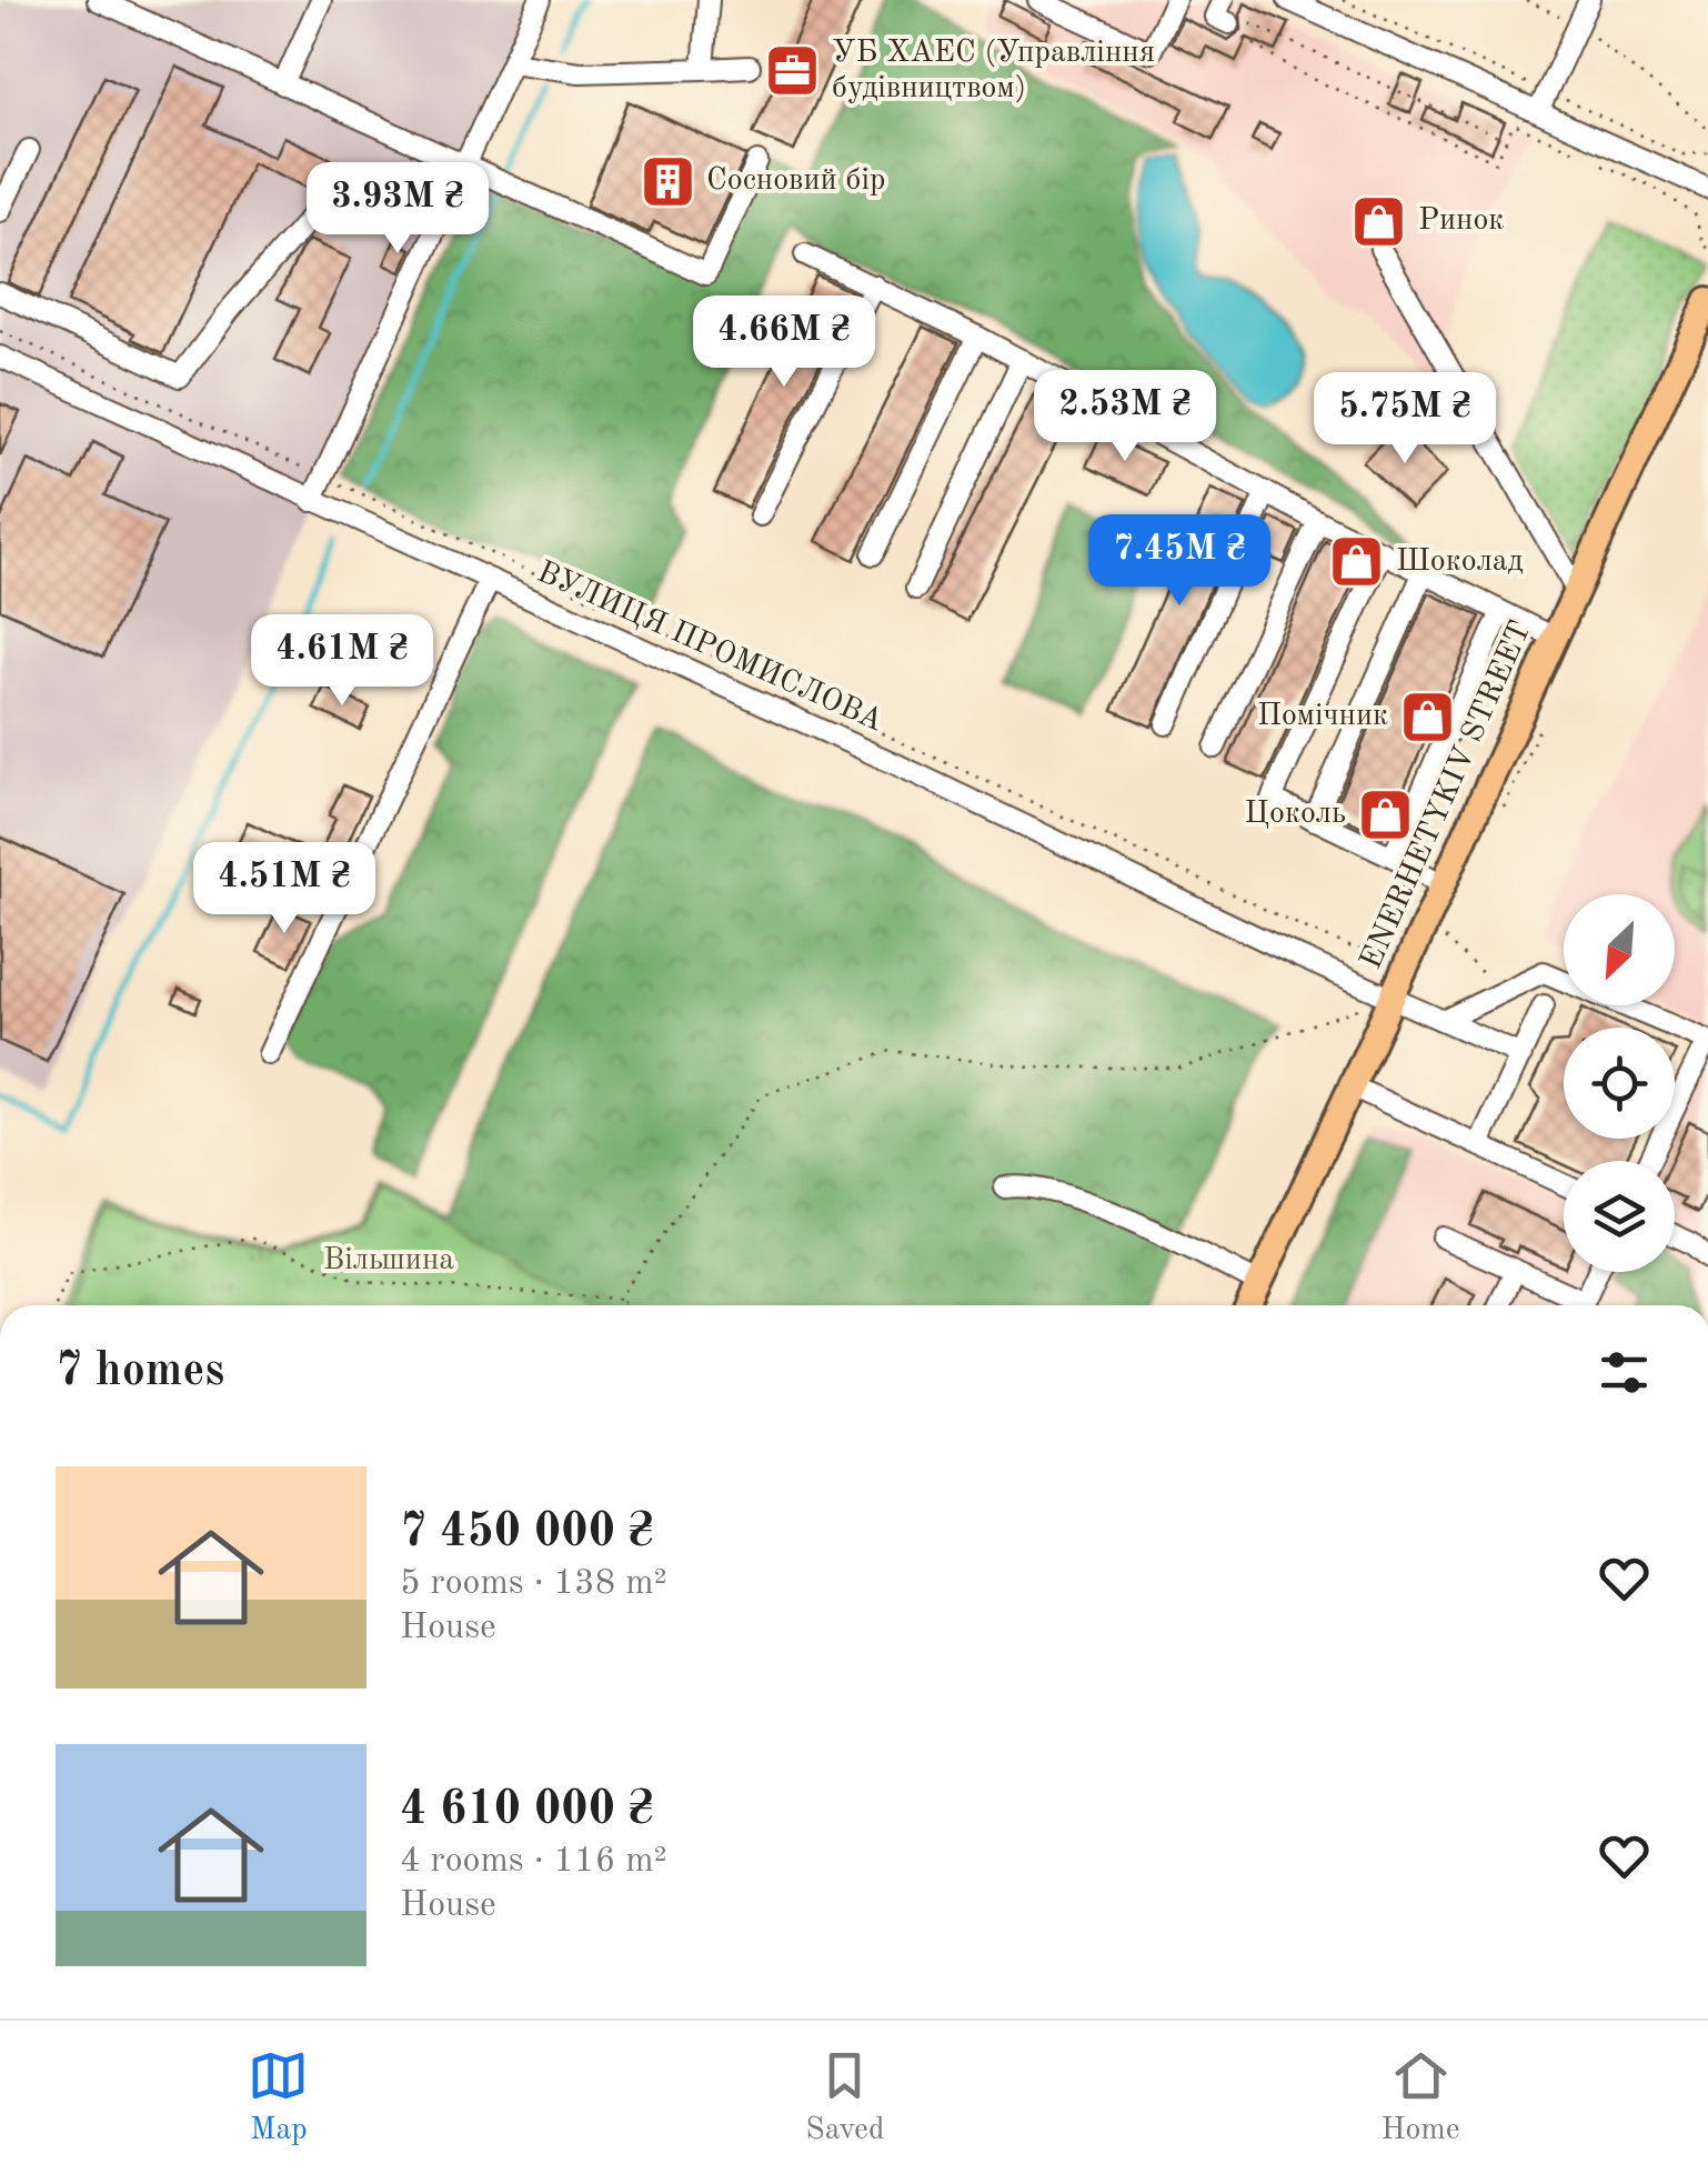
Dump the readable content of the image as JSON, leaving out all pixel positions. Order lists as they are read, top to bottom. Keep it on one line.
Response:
{"streets":{"main road":["ENERHETYKIV STREET"],"street":["ВУЛИЦЯ ПРОМИСЛОВА"]},"crossings":[["ВУЛИЦЯ ПРОМИСЛОВА","ENERHETYKIV STREET"]],"parks":["Вільшина"],"places":{"office":["УБ ХАЕС (Управління будівництвом)"],"building":["Сосновий бір"],"shop":["Ринок","Шоколад","Помічник","Цоколь"]},"north":"bottom left","page":{"price":["3.93M ₴","4.66M ₴","2.53M ₴","5.75M ₴","7.45M ₴","4.61M ₴","4.51M ₴"],"heading":"7 homes","list":[{"name":"7 450 000 ₴","note":"5 rooms · 138 m² · House"},{"name":"4 610 000 ₴","note":"4 rooms · 116 m² · House"}],"tabs":["Map","Saved","Home"]}}
